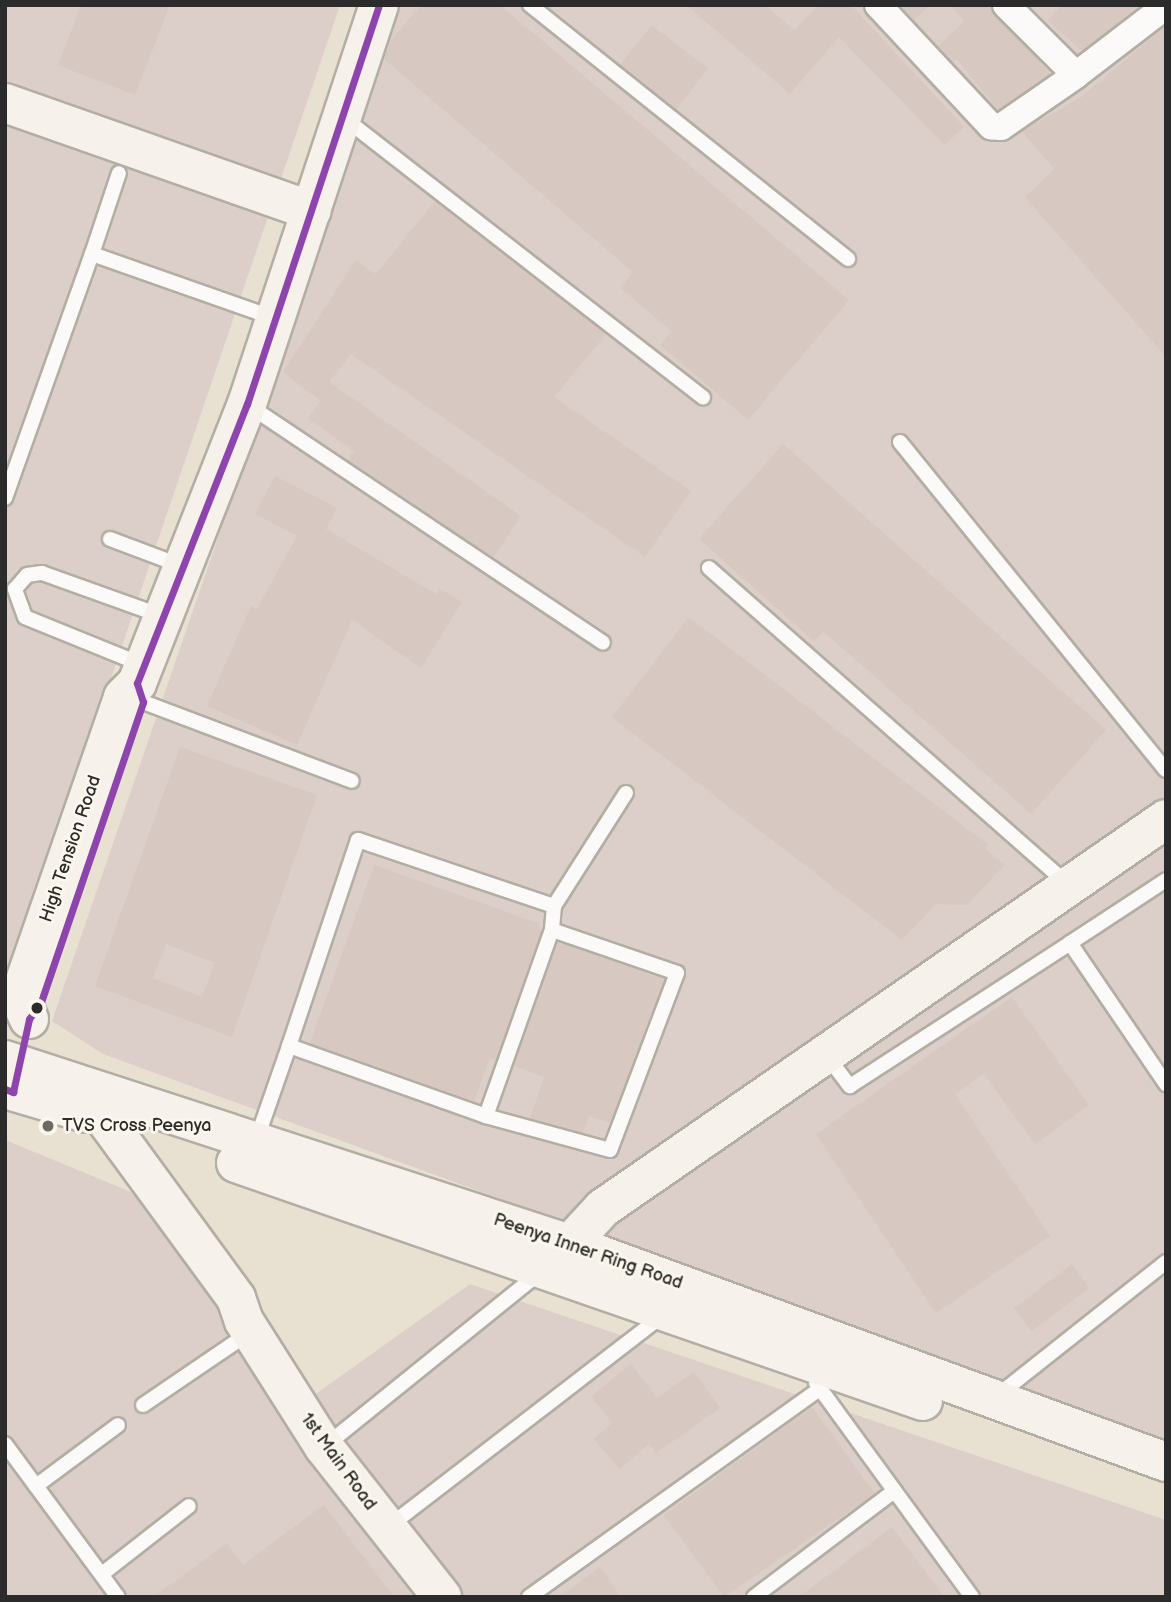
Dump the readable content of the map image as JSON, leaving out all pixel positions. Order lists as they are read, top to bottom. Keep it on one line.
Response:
{"streets":{"main road":["High Tension Road","Peenya Inner Ring Road","1st Main Road"]},"crossings":[["High Tension Road","Peenya Inner Ring Road"],["Peenya Inner Ring Road","1st Main Road"]],"places":["TVS Cross Peenya"]}
